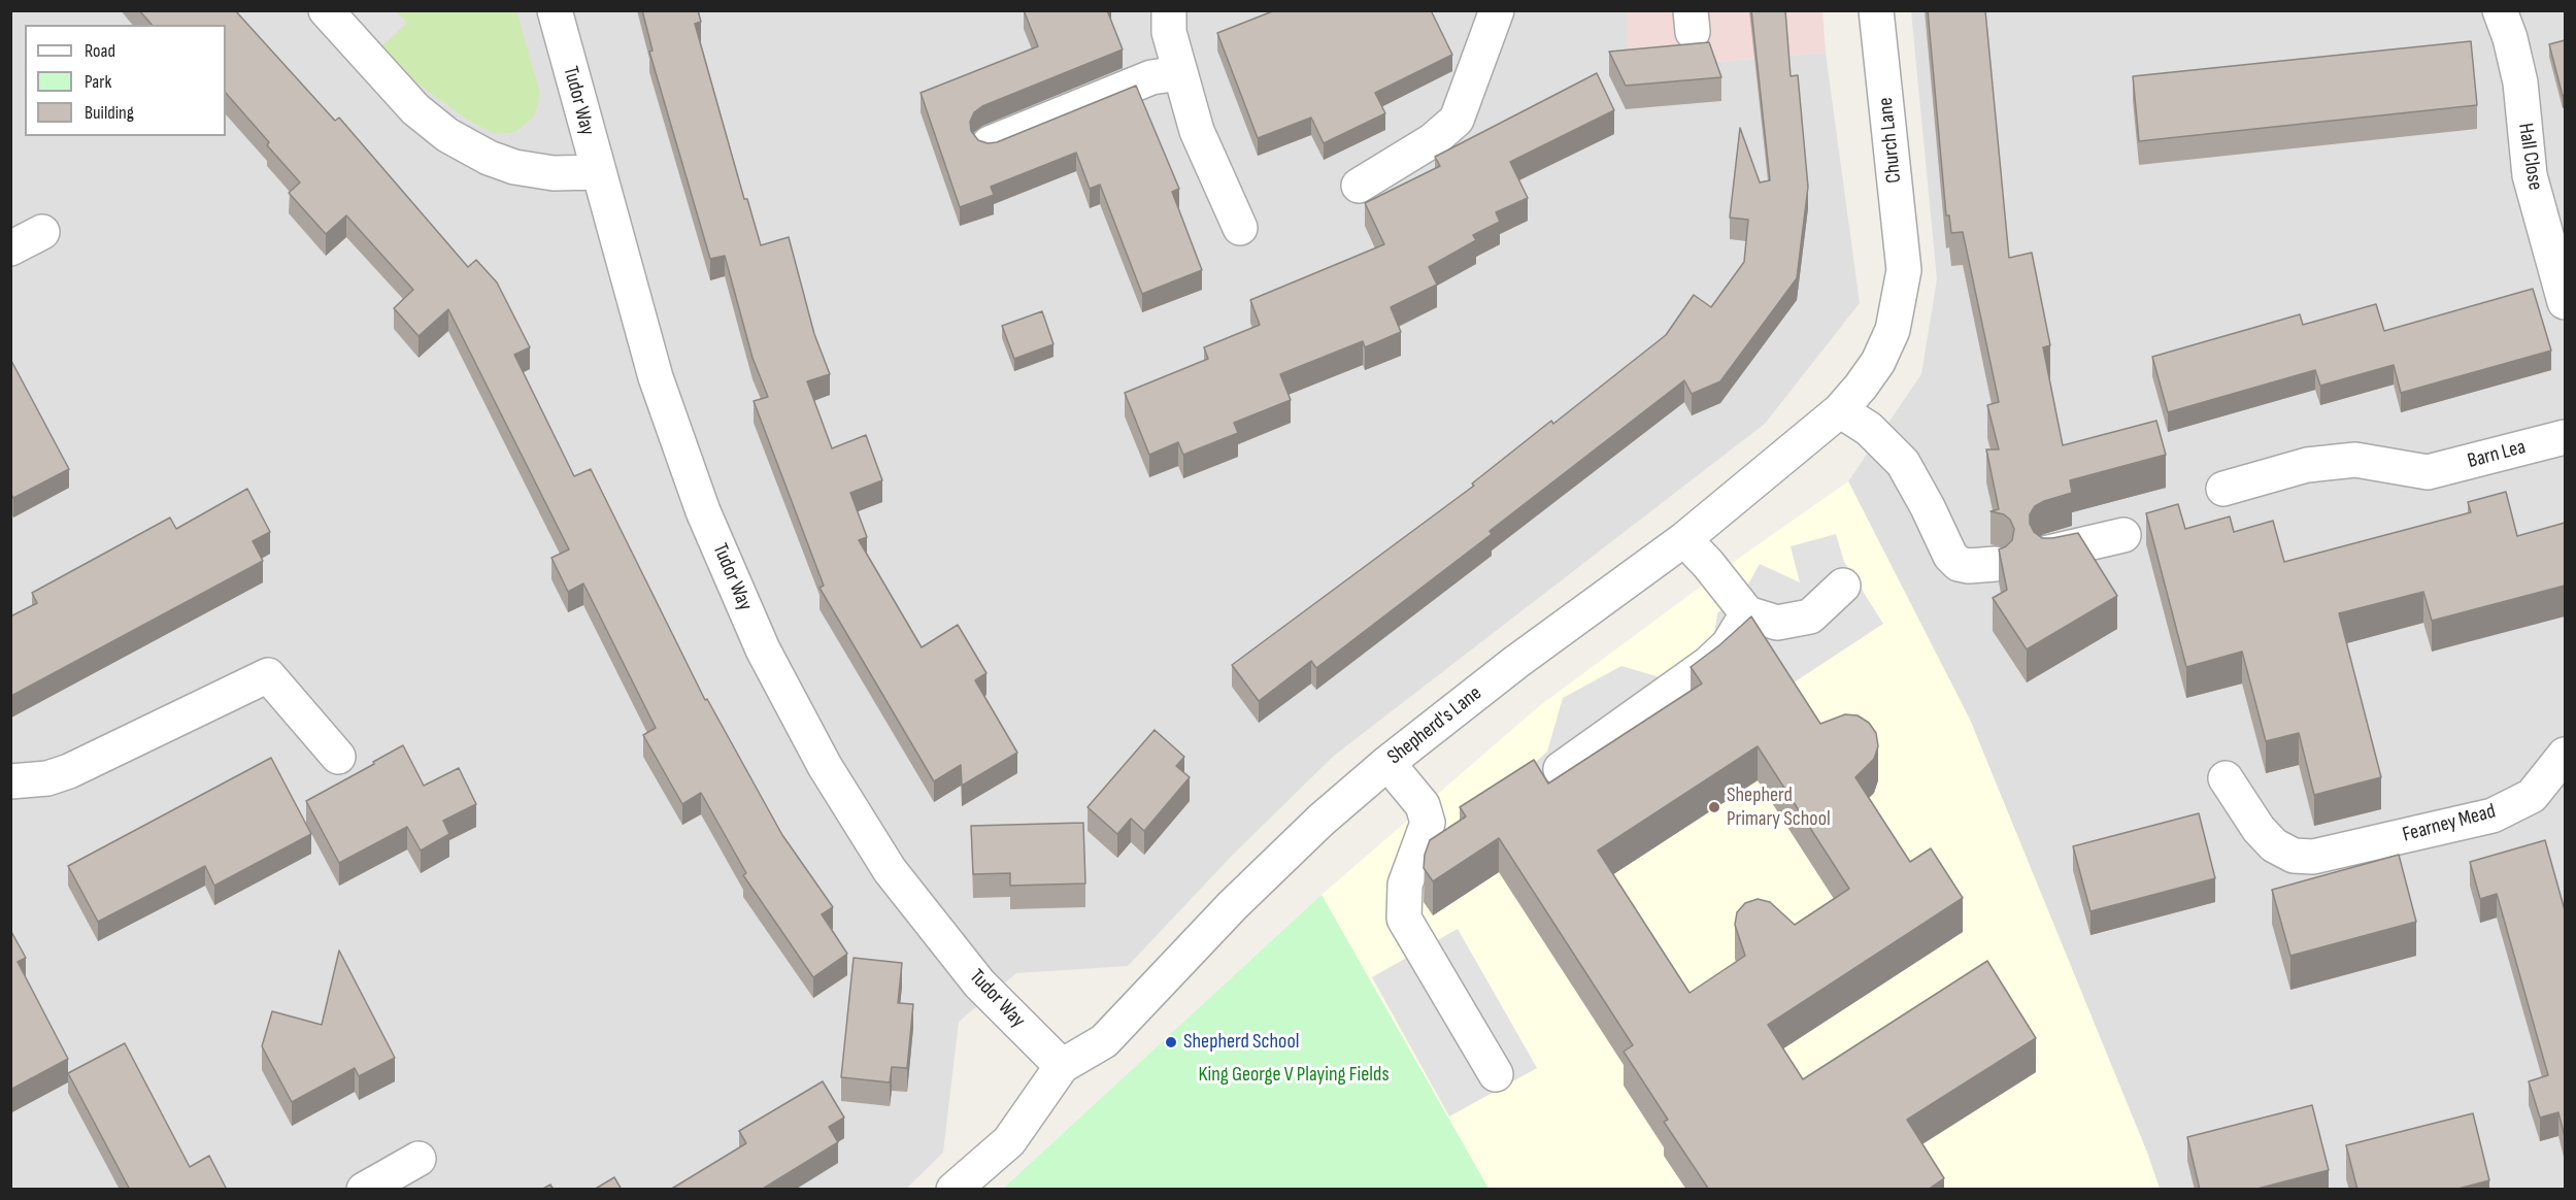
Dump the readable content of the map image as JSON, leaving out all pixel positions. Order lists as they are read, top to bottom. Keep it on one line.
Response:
{"streets":{"street":["Tudor Way","Church Lane","Hall Close","Barn Lea","Shepherd's Lane","Fearney Mead"]},"crossings":[["Tudor Way","Shepherd's Lane"],["Church Lane","Shepherd's Lane"]],"parks":["King George V Playing Fields"],"places":["Shepherd Primary School","Shepherd School"],"legend":["Road","Park","Building"]}
